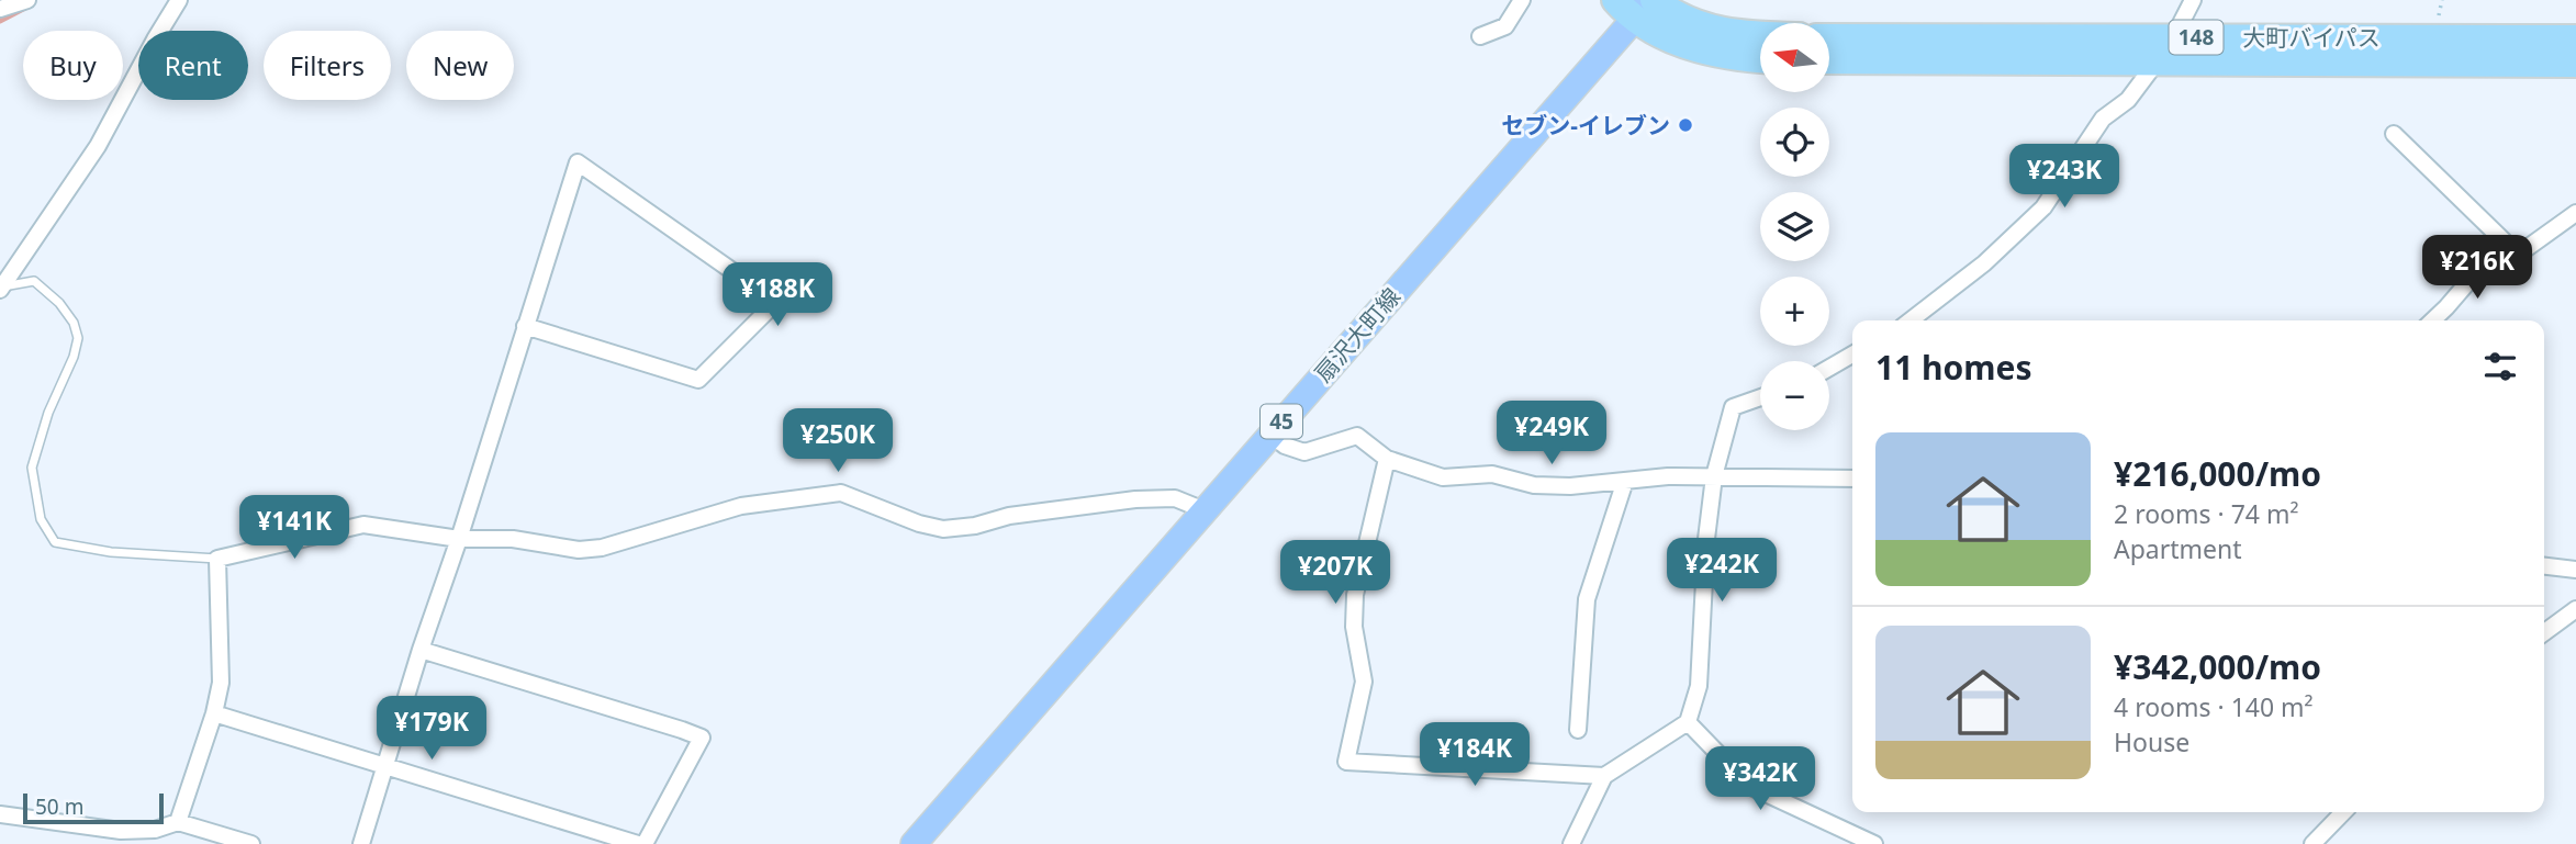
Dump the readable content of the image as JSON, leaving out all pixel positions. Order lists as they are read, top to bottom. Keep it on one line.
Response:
{"streets":{"highway":["148","大町バイパス"],"main road":["扇沢大町線","45"]},"places":["セブン-イレブン"],"scale_bar":"50 m","north":"left","page":{"map_buttons":["+","−"],"chip":["Buy","Rent","Filters","New"],"price":["¥243K","¥216K","¥188K","¥249K","¥250K","¥141K","¥242K","¥207K","¥179K","¥184K","¥342K"],"heading":"11 homes","list":[{"name":"¥216,000/mo","note":"2 rooms · 74 m² · Apartment"},{"name":"¥342,000/mo","note":"4 rooms · 140 m² · House"}],"scale":"50 m"}}
